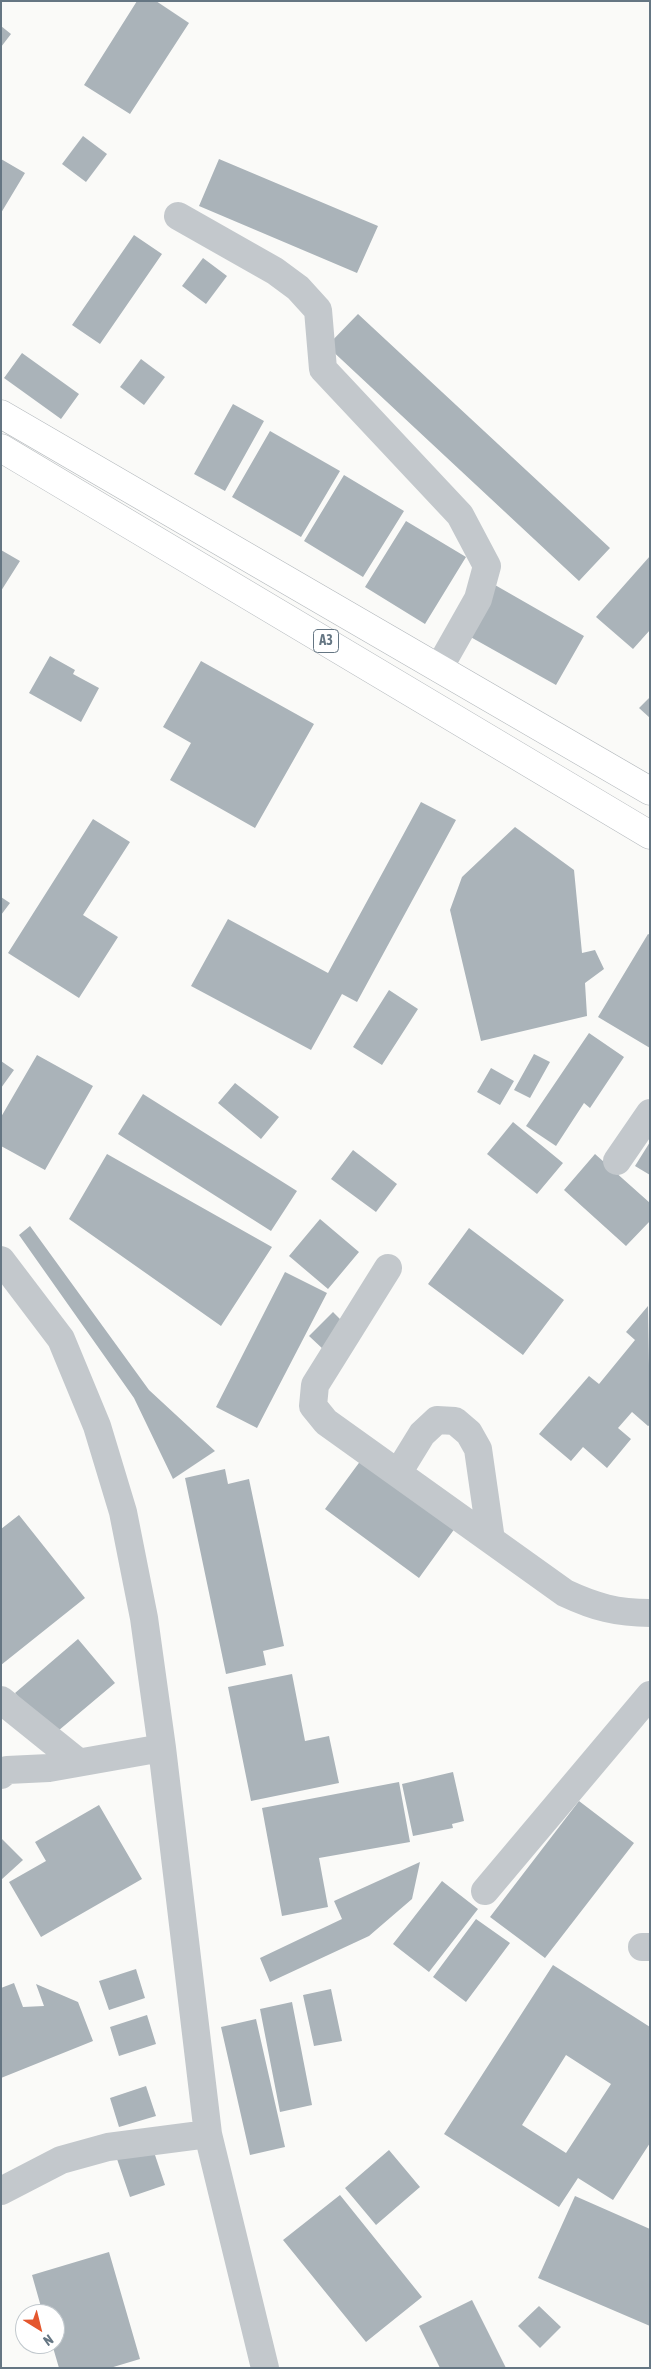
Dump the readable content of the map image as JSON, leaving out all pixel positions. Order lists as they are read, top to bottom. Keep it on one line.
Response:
{"streets":{"highway":["A3"]},"north":"bottom right"}
